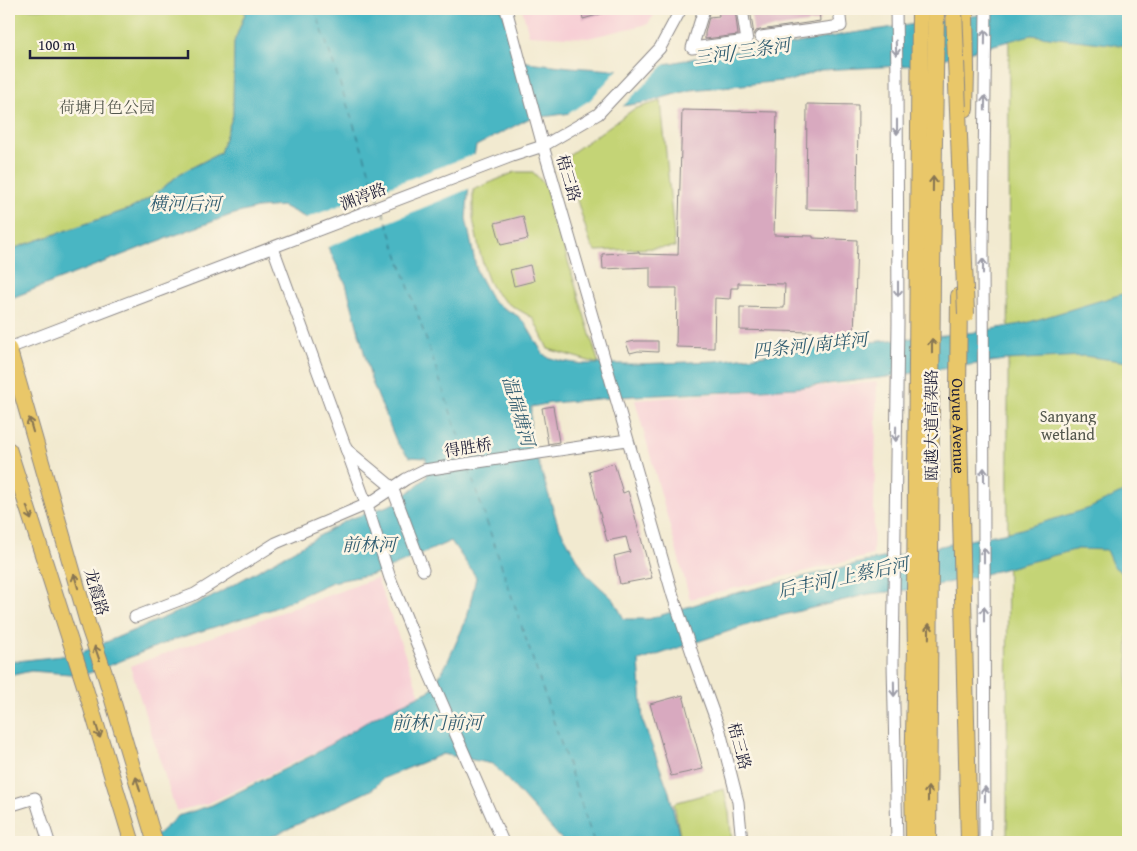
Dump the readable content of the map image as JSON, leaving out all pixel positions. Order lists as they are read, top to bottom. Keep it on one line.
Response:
{"streets":{"highway":["瓯越大道高架路","Ouyue Avenue"],"main road":["龙霞路"],"street":["梧三路","渊渟路","得胜桥"]},"crossings":[["梧三路","渊渟路"],["梧三路","得胜桥"],["渊渟路","龙霞路"]],"water":["三河/三条河","横河后河","四条河/南垟河","温瑞塘河","前林河","后丰河/上蔡后河","前林门前河"],"parks":["荷塘月色公园","Sanyang wetland"],"scale_bar":"100 m"}
